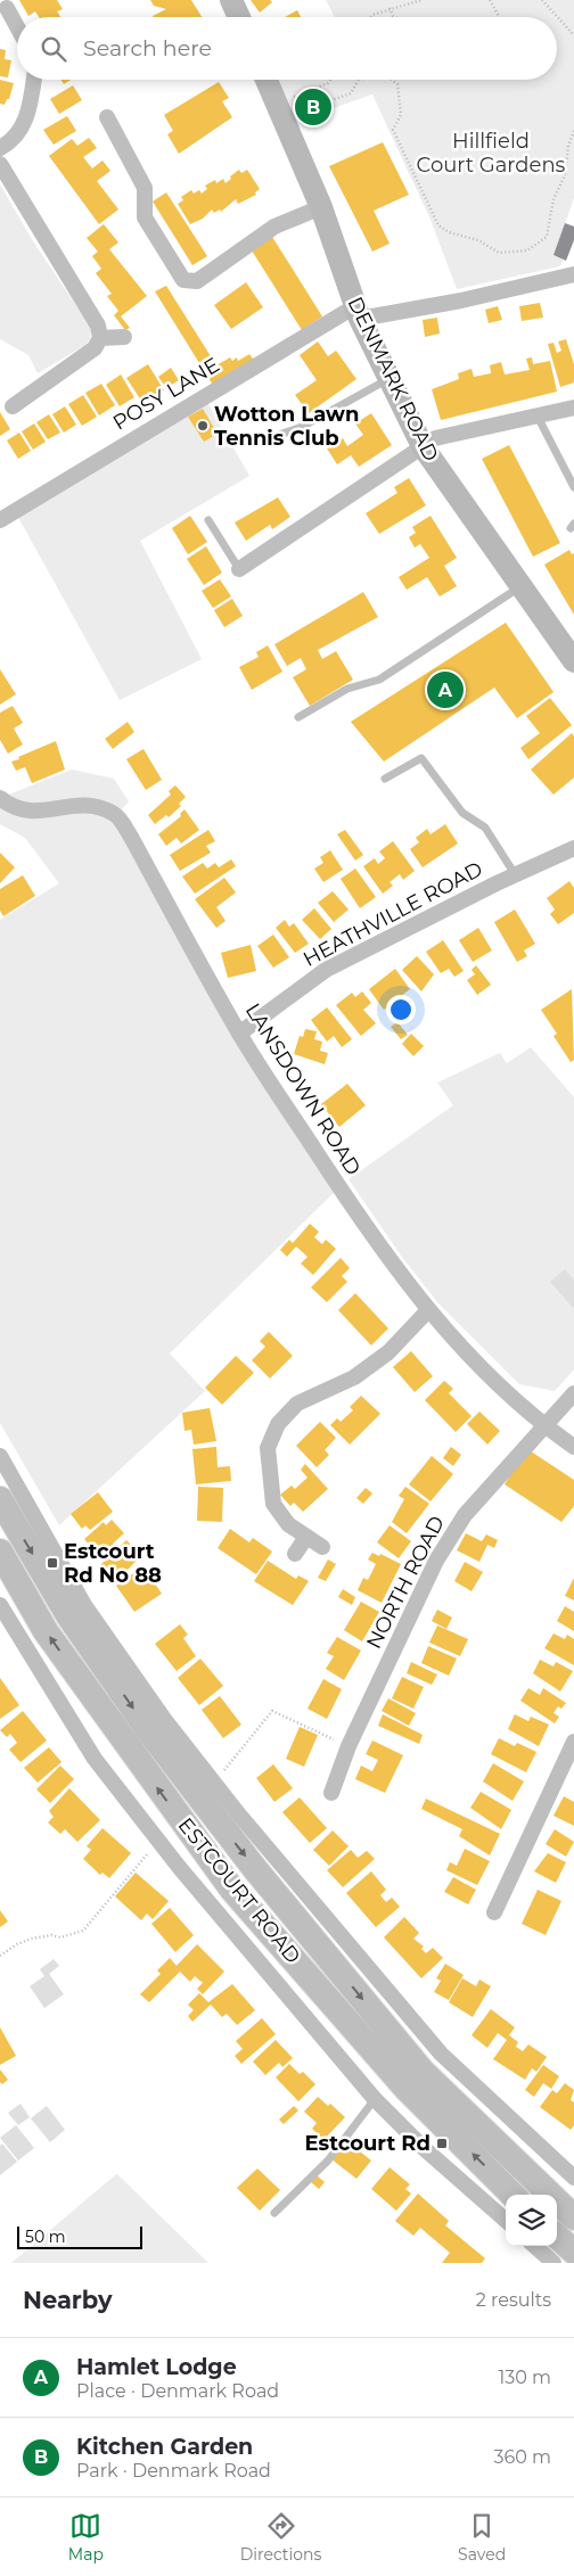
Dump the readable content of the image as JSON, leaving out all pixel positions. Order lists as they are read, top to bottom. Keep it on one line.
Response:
{"streets":{"main road":["ESTCOURT ROAD"],"street":["DENMARK ROAD","POSY LANE","HEATHVILLE ROAD","LANSDOWN ROAD","NORTH ROAD"]},"crossings":[["DENMARK ROAD","POSY LANE"],["HEATHVILLE ROAD","LANSDOWN ROAD"],["LANSDOWN ROAD","NORTH ROAD"]],"parks":["Hillfield Court Gardens"],"places":{"other":["Wotton Lawn Tennis Club"],"transit":["Estcourt Rd No 88","Estcourt Rd"]},"scale_bar":"50 m","page":{"search":"Search here","pins":["B","A"],"scale":"50 m","heading":["Nearby","2 results"],"list":[{"mark":"A","name":"Hamlet Lodge","note":"Place · Denmark Road","value":"130 m"},{"mark":"B","name":"Kitchen Garden","note":"Park · Denmark Road","value":"360 m"}],"nav":["Map","Directions","Saved"]}}
